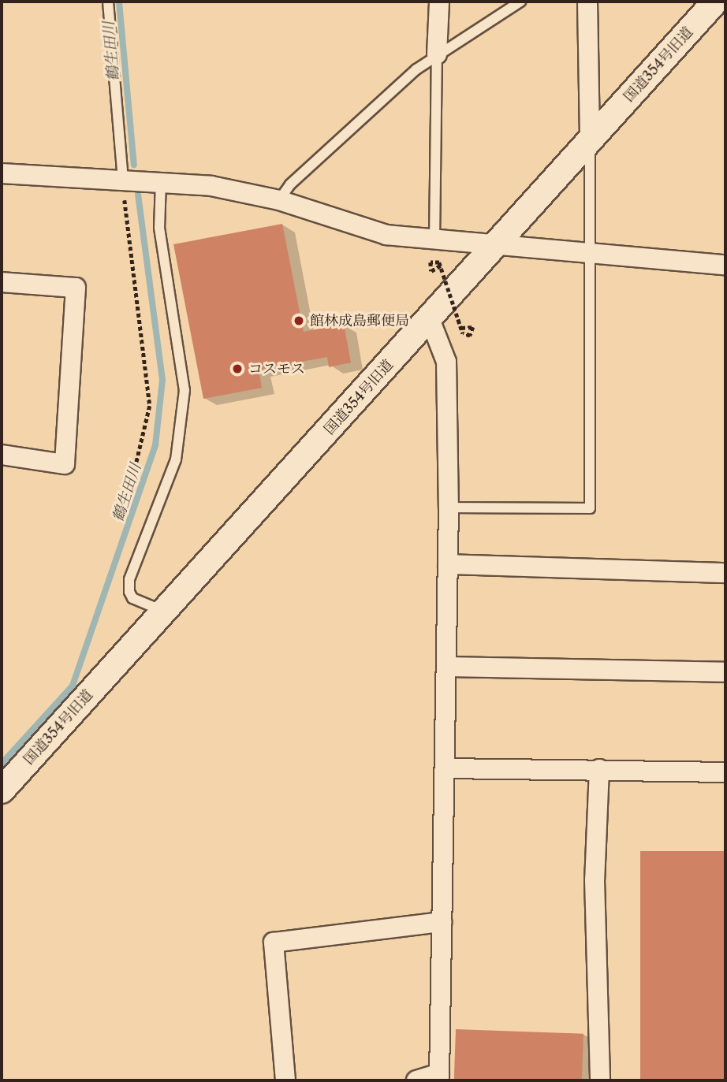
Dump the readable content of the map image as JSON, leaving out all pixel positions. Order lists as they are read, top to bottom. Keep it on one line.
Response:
{"streets":{"street":["国道354号旧道"]},"water":["鶴生田川"],"places":["館林成島郵便局","コスモス"]}
